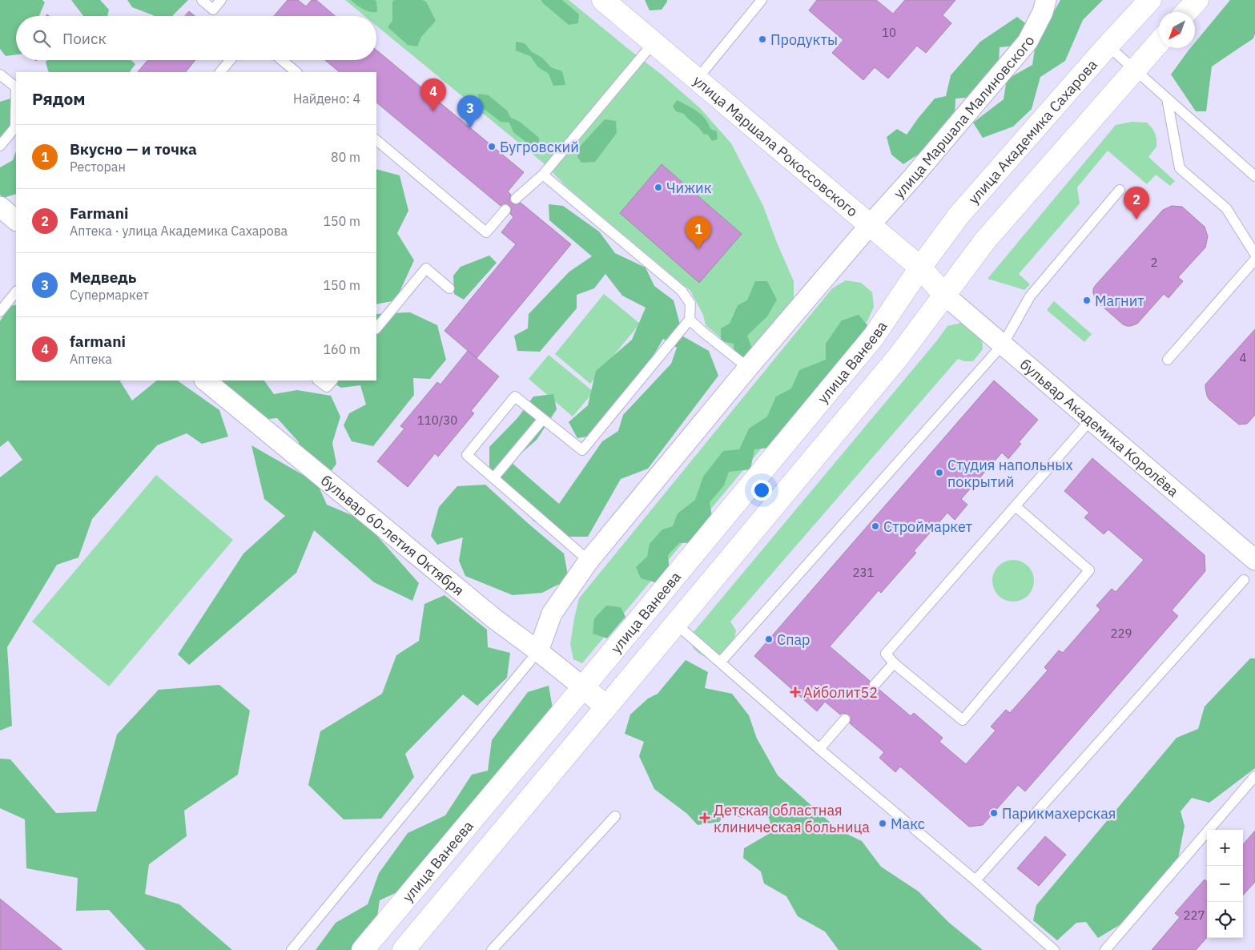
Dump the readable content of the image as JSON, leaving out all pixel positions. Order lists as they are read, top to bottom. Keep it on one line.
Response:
{"streets":{"main road":["улица Академика Сахарова","улица Маршала Рокоссовского","улица Ванеева"],"street":["улица Маршала Малиновского","бульвар Академика Королёва","бульвар 60-летия Октября"]},"crossings":[["улица Маршала Малиновского","улица Маршала Рокоссовского"],["улица Маршала Малиновского","бульвар 60-летия Октября"],["улица Академика Сахарова","улица Маршала Рокоссовского"],["улица Академика Сахарова","улица Ванеева"],["улица Маршала Рокоссовского","улица Ванеева"],["улица Маршала Рокоссовского","бульвар Академика Королёва"],["улица Ванеева","бульвар 60-летия Октября"]],"places":{"other":["Продукты","Бугровский","Чижик","Магнит","Студия напольных покрытий","Строймаркет","Спар","Парикмахерская","Макс"],"health":["Айболит52","Детская областная клиническая больница"]},"house_numbers":["10","2","4","110/30","231","229","227"],"north":"bottom left","page":{"search":"Поиск","heading":["Рядом","Найдено: 4"],"pins":["4","3","2","1"],"list":[{"mark":"1","name":"Вкусно — и точка","note":"Ресторан","value":"80 m"},{"mark":"2","name":"Farmani","note":"Аптека · улица Академика Сахарова","value":"150 m"},{"mark":"3","name":"Медведь","note":"Супермаркет","value":"150 m"},{"mark":"4","name":"farmani","note":"Аптека","value":"160 m"}],"map_buttons":["+","−"]}}
